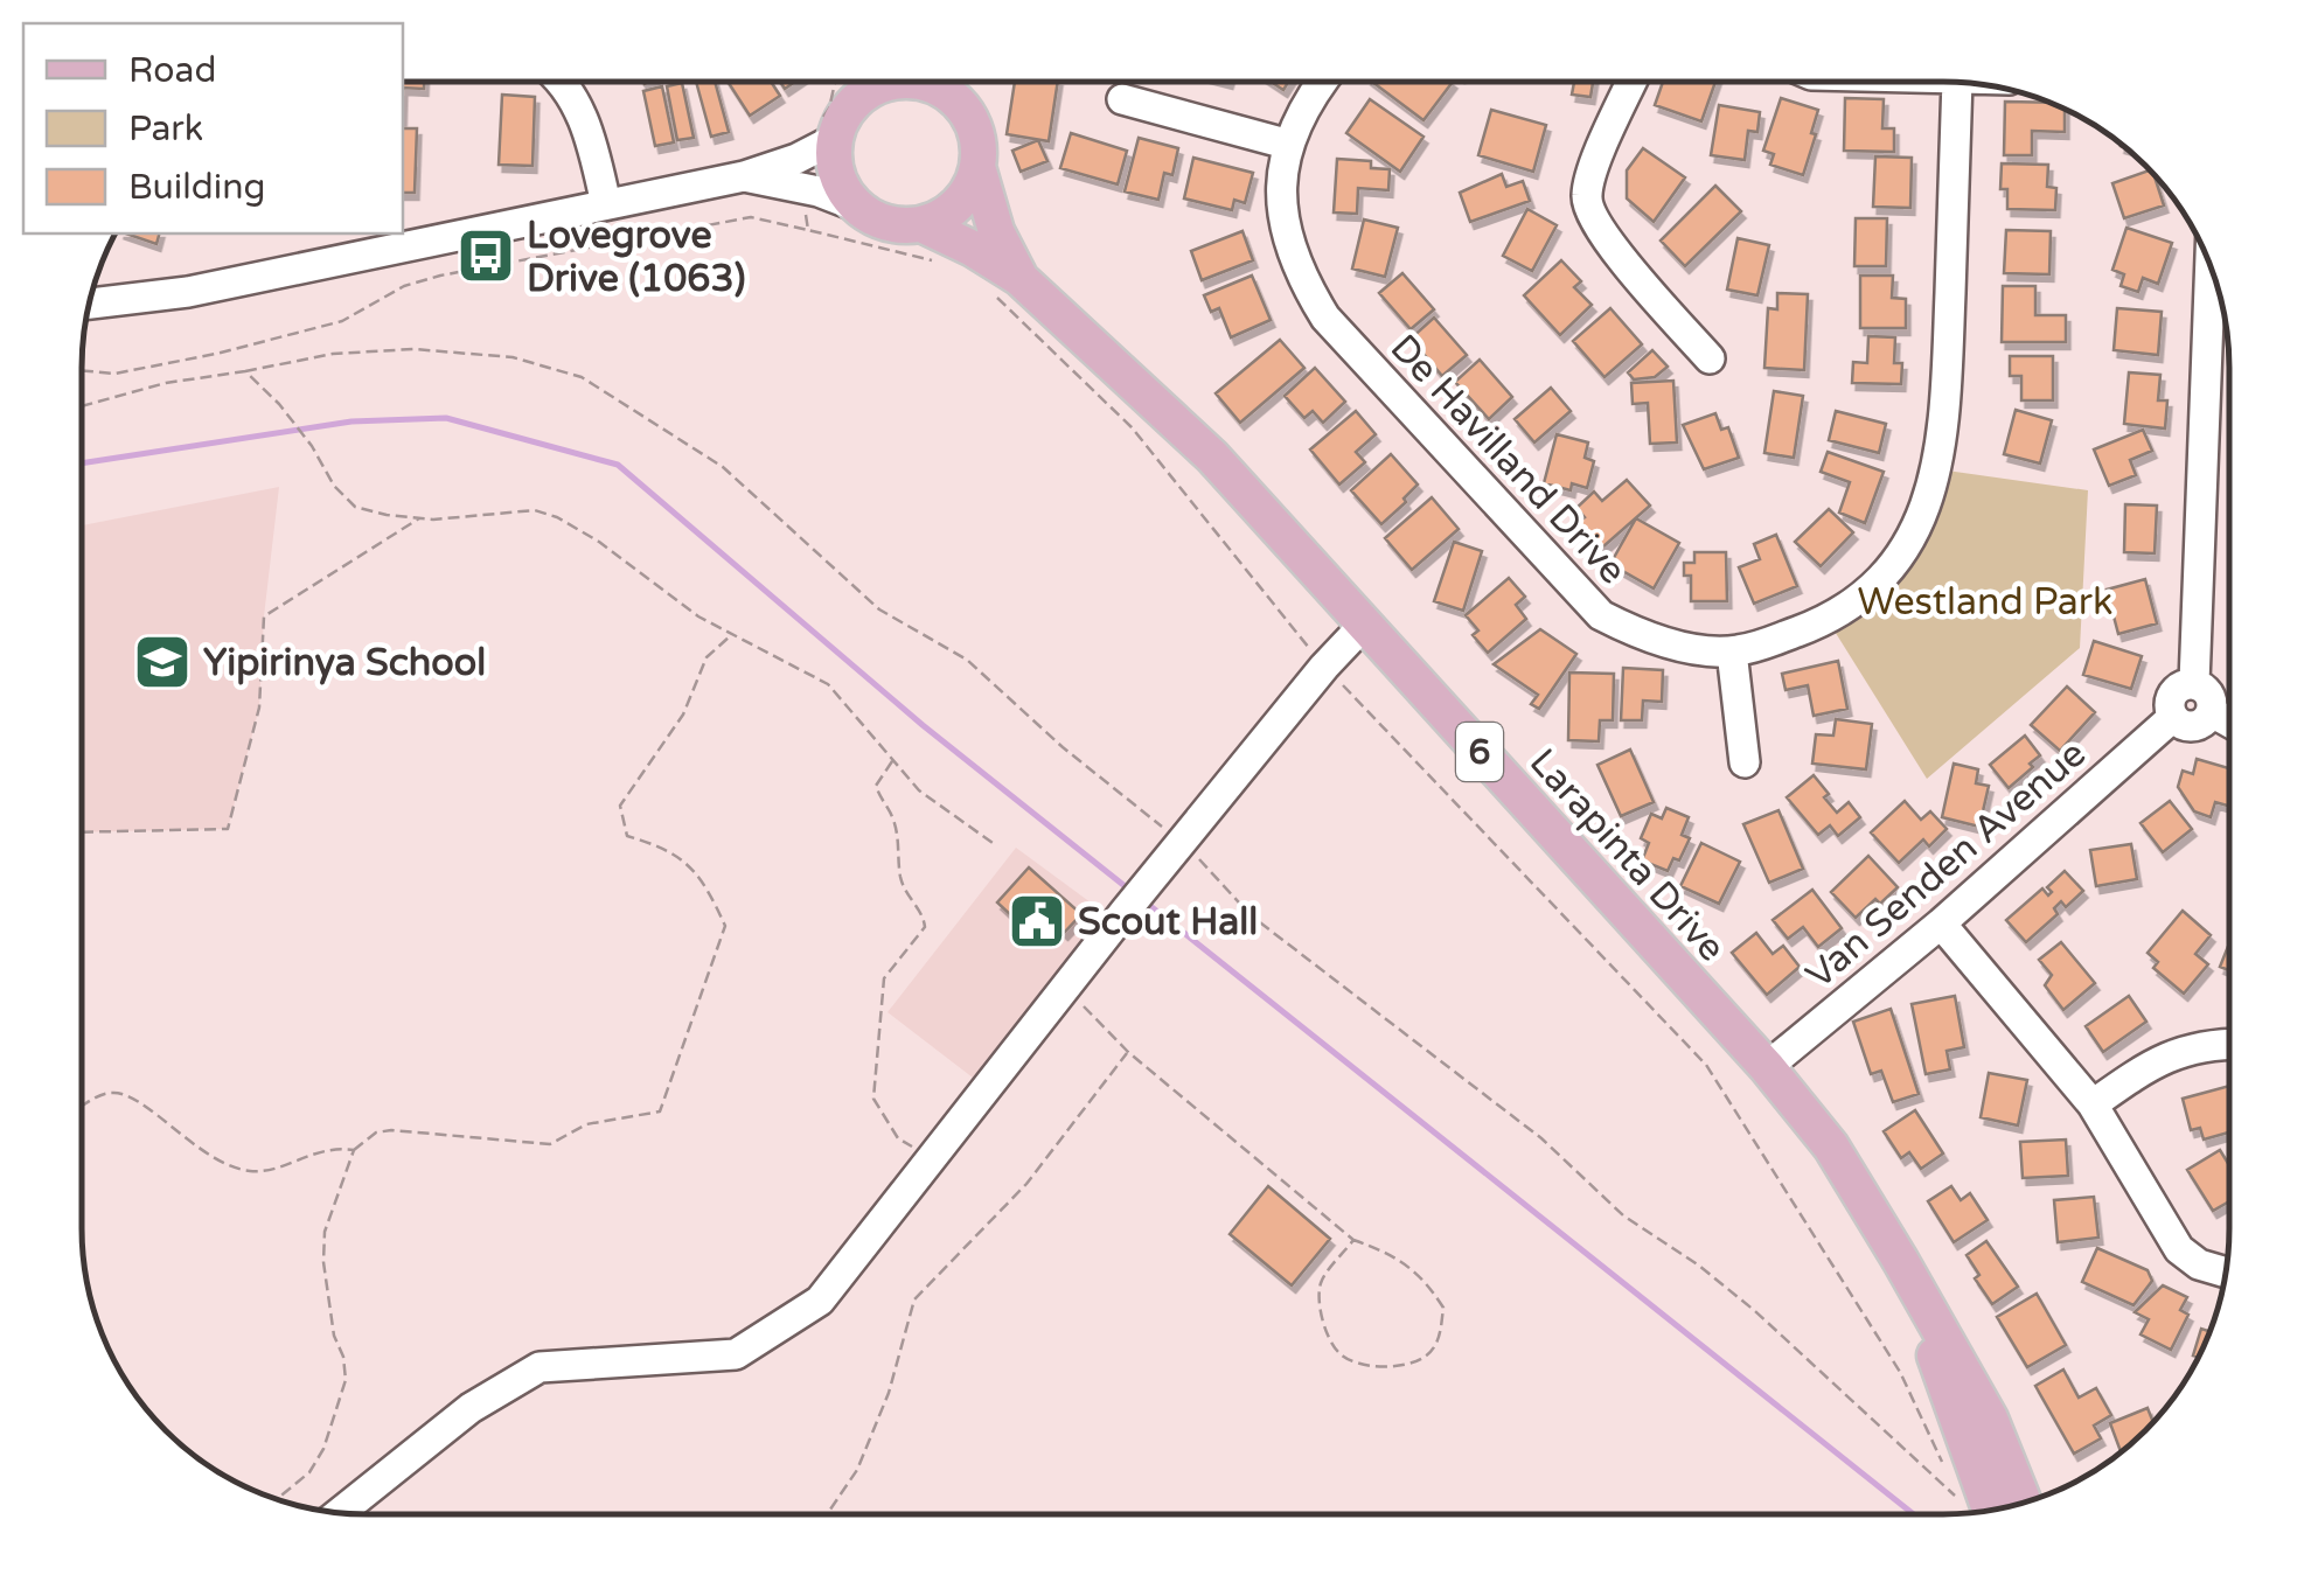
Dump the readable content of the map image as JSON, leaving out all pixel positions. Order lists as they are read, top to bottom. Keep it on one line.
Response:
{"streets":{"main road":["6","Larapinta Drive"],"street":["De Havilland Drive","Van Senden Avenue"]},"crossings":[["6","Larapinta Drive"],["Larapinta Drive","Van Senden Avenue"]],"parks":["Westland Park"],"places":{"bus stop":["Lovegrove Drive (1063)"],"school or university":["Yipirinya School"],"public building":["Scout Hall"]},"legend":["Road","Park","Building"]}
